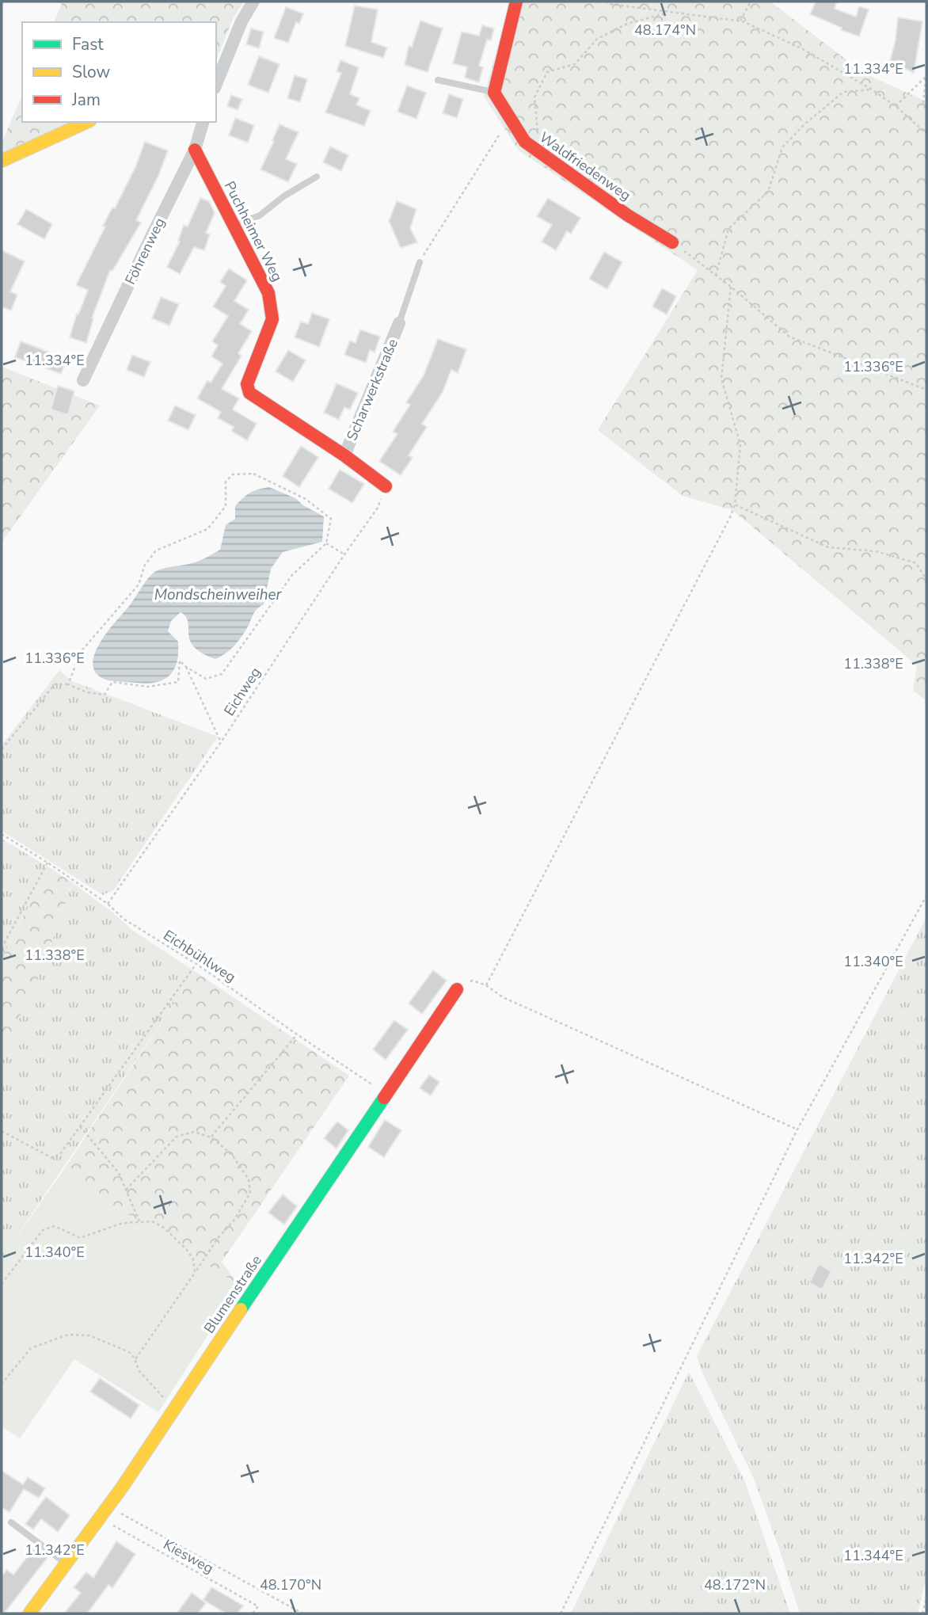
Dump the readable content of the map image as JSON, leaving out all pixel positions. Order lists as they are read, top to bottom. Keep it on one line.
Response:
{"streets":{"street":["Waldfriedenweg","Puchheimer Weg","Föhrenweg","Scharwerkstraße","Blumenstraße"],"path":["Eichweg","Eichbühlweg","Kiesweg"]},"crossings":[["Puchheimer Weg","Föhrenweg"],["Puchheimer Weg","Scharwerkstraße"],["Puchheimer Weg","Eichweg"],["Eichweg","Eichbühlweg"],["Eichbühlweg","Blumenstraße"],["Blumenstraße","Kiesweg"]],"water":["Mondscheinweiher"],"legend":["Fast","Slow","Jam"],"coordinates":["48.174°N","11.334°E","11.336°E","11.338°E","11.340°E","11.342°E","11.344°E","48.170°N","48.172°N"]}
